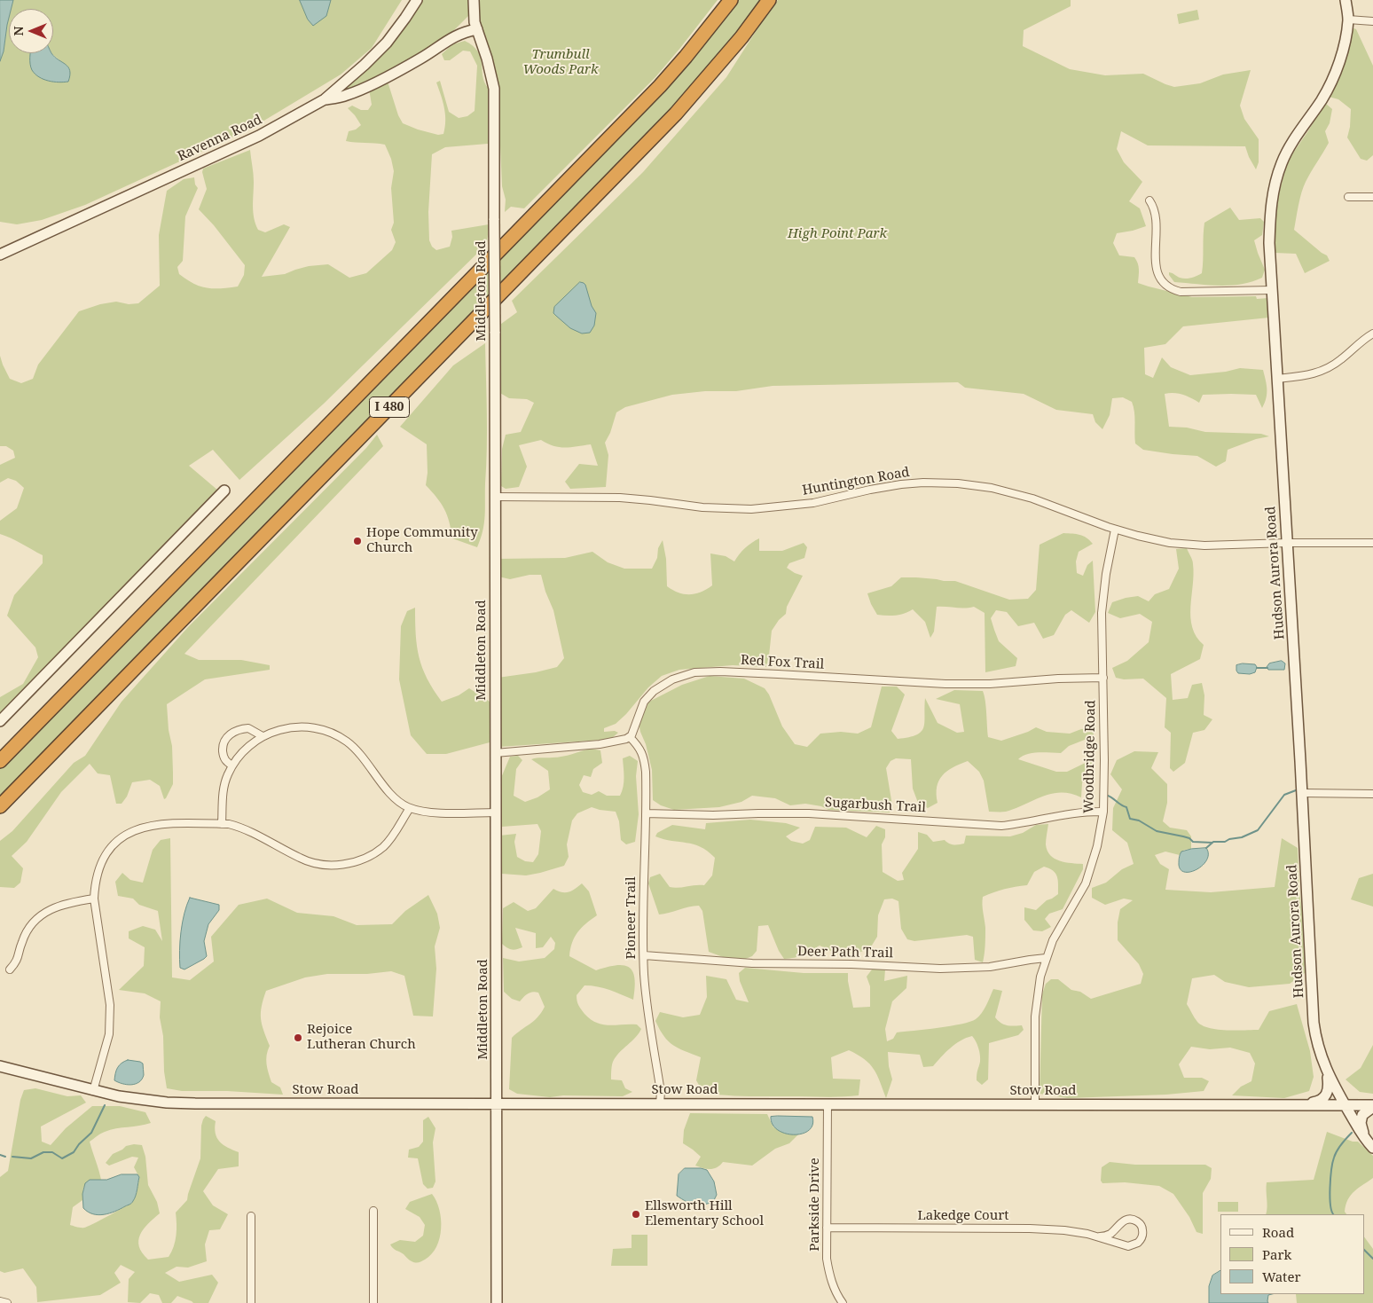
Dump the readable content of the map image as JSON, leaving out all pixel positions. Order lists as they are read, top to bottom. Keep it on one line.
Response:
{"streets":{"highway":["I 480"],"street":["Ravenna Road","Middleton Road","Huntington Road","Hudson Aurora Road","Red Fox Trail","Woodbridge Road","Sugarbush Trail","Pioneer Trail","Deer Path Trail","Stow Road","Parkside Drive","Lakedge Court"]},"crossings":[["Middleton Road","Huntington Road"],["Middleton Road","Stow Road"],["Huntington Road","Hudson Aurora Road"],["Huntington Road","Woodbridge Road"],["Hudson Aurora Road","Stow Road"],["Red Fox Trail","Woodbridge Road"],["Red Fox Trail","Pioneer Trail"],["Woodbridge Road","Sugarbush Trail"],["Woodbridge Road","Deer Path Trail"],["Woodbridge Road","Stow Road"],["Sugarbush Trail","Pioneer Trail"],["Pioneer Trail","Deer Path Trail"],["Pioneer Trail","Stow Road"],["Stow Road","Parkside Drive"],["Parkside Drive","Lakedge Court"]],"parks":["Trumbull Woods Park","High Point Park"],"places":["Hope Community Church","Rejoice Lutheran Church","Ellsworth Hill Elementary School"],"legend":["Road","Park","Water"],"north":"left"}
